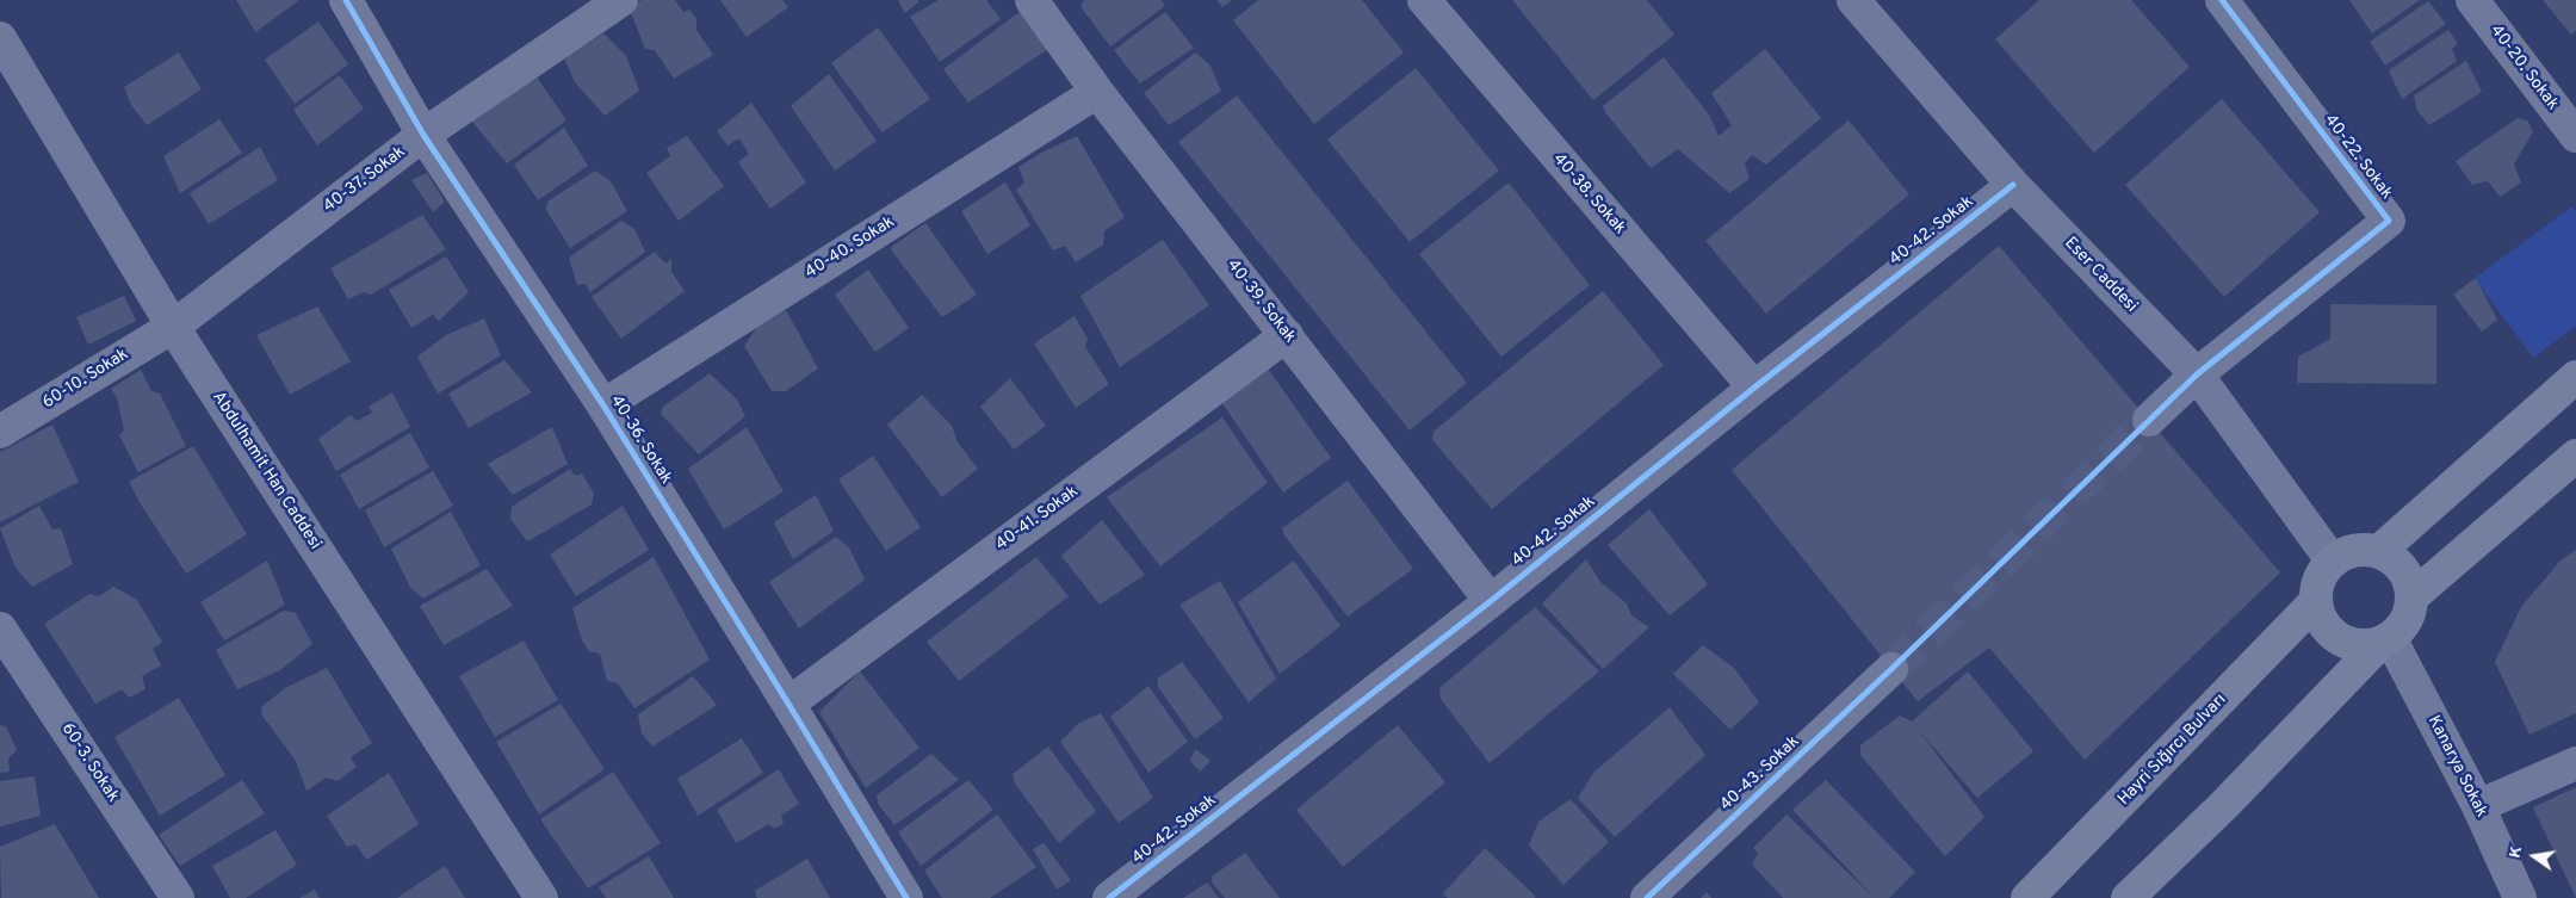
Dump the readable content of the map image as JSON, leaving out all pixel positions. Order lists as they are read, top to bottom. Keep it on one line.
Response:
{"streets":{"street":["40-20. Sokak","40-22. Sokak","40-37. Sokak","40-38. Sokak","40-42. Sokak","40-40. Sokak","Eser Caddesi","40-39. Sokak","60-10. Sokak","40-36. Sokak","Abdulhamit Han Caddesi","40-41. Sokak","Hayri Sığırcı Bulvarı","60-3. Sokak","Kanarya Sokak","40-43. Sokak"]},"crossings":[["40-22. Sokak","Eser Caddesi"],["40-37. Sokak","60-10. Sokak"],["40-37. Sokak","40-36. Sokak"],["40-37. Sokak","Abdulhamit Han Caddesi"],["40-38. Sokak","40-42. Sokak"],["40-42. Sokak","Eser Caddesi"],["40-42. Sokak","40-39. Sokak"],["40-40. Sokak","40-39. Sokak"],["40-40. Sokak","40-36. Sokak"],["Eser Caddesi","Hayri Sığırcı Bulvarı"],["Eser Caddesi","Kanarya Sokak"],["40-39. Sokak","40-41. Sokak"],["60-10. Sokak","Abdulhamit Han Caddesi"],["40-36. Sokak","40-41. Sokak"],["Hayri Sığırcı Bulvarı","Kanarya Sokak"]],"north":"left"}
